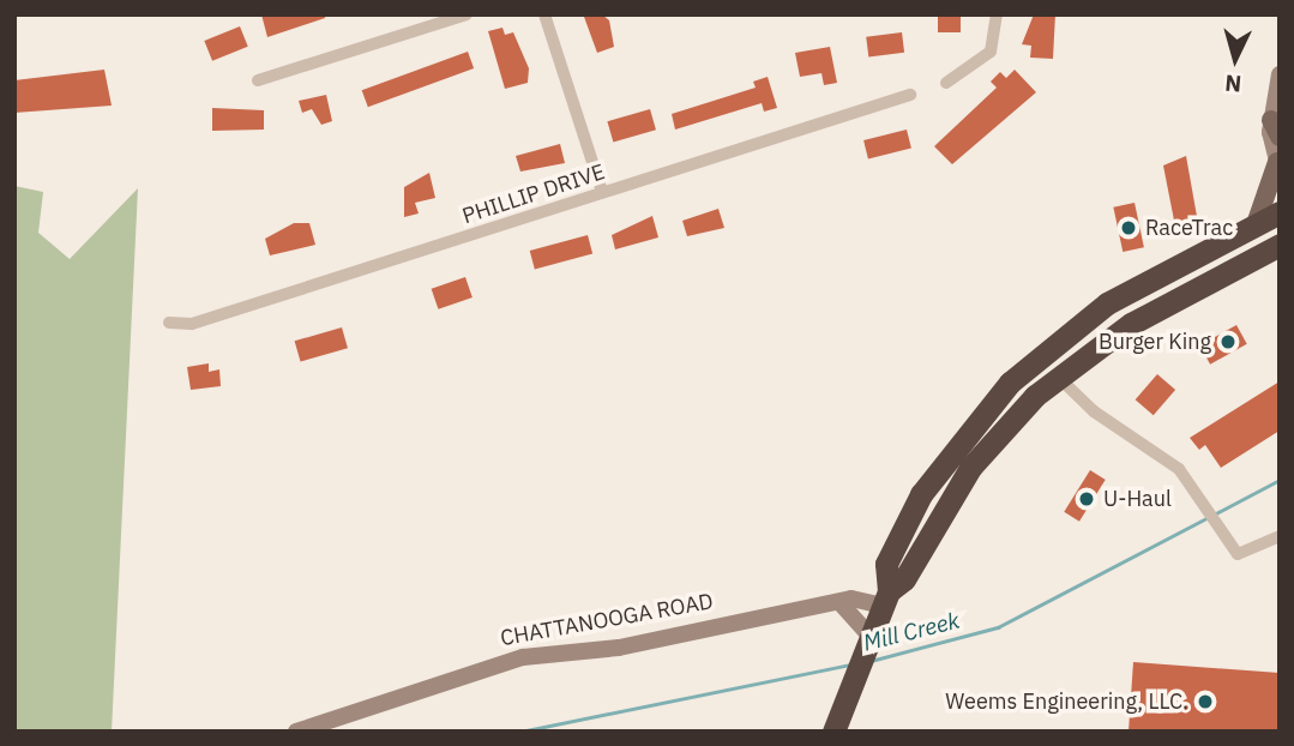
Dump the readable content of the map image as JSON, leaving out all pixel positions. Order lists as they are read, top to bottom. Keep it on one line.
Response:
{"streets":{"street":["PHILLIP DRIVE","CHATTANOOGA ROAD"]},"water":["Mill Creek"],"places":["RaceTrac","Burger King","U-Haul","Weems Engineering, LLC."],"north":"bottom"}
